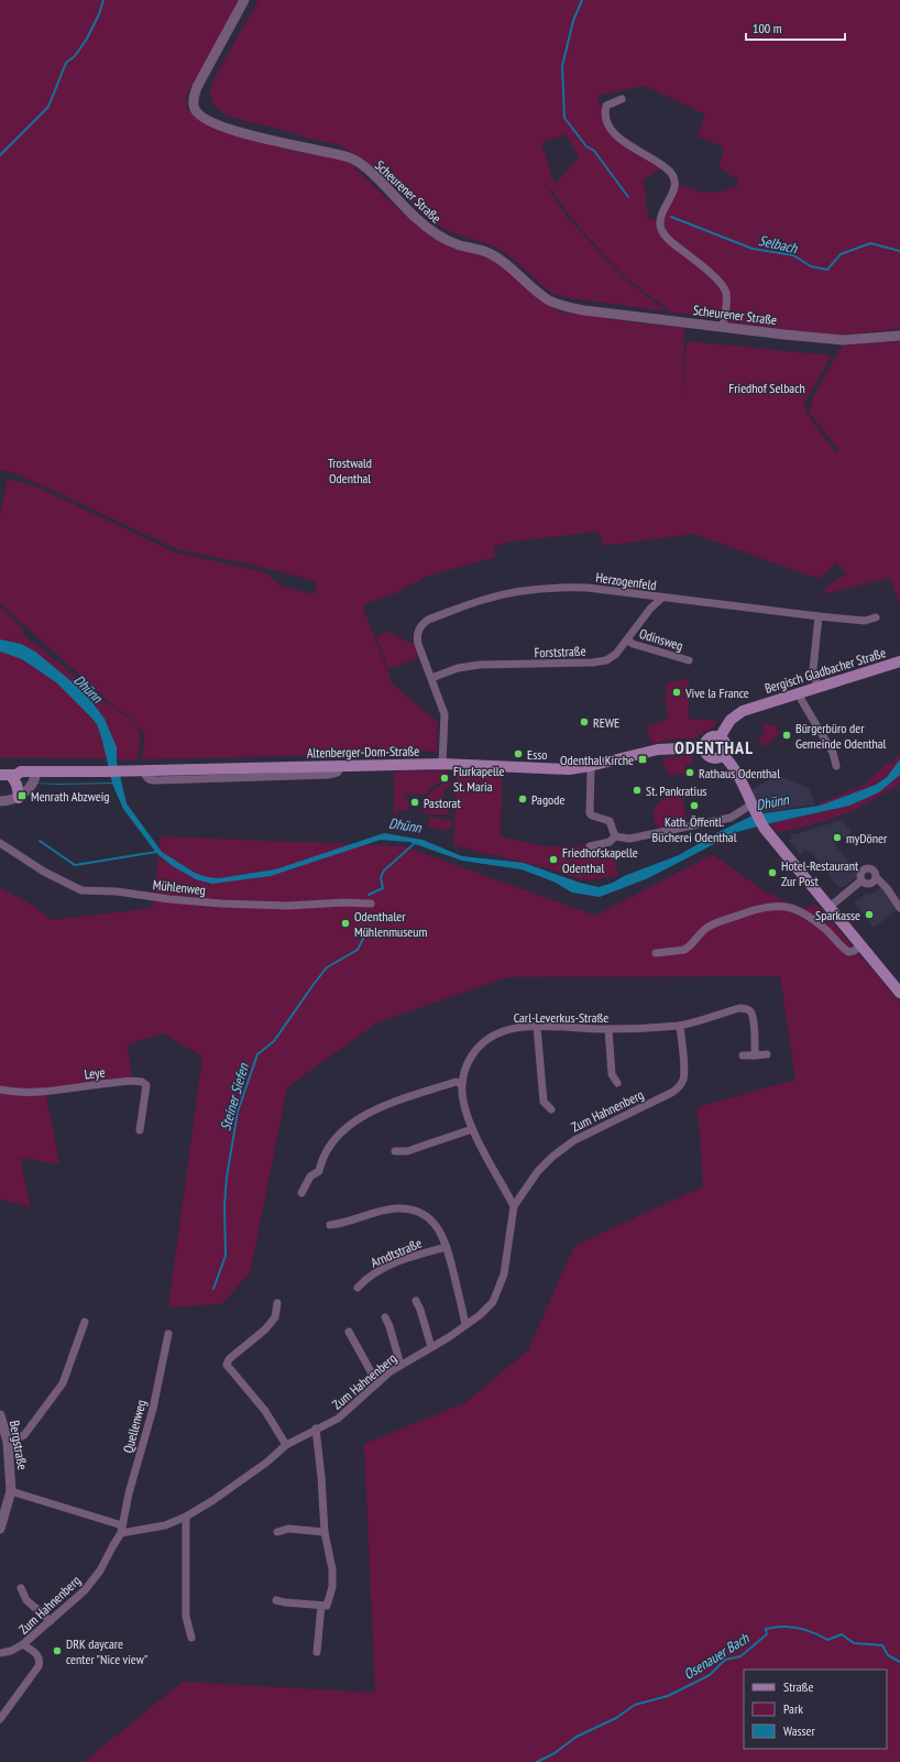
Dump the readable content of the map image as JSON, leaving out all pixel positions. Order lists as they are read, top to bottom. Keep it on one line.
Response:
{"streets":{"main road":["Bergisch Gladbacher Straße","Altenberger-Dom-Straße"],"street":["Scheurener Straße","Herzogenfeld","Odinsweg","Forststraße","Mühlenweg","Carl-Leverkus-Straße","Leye","Zum Hahnenberg","Arndtstraße","Quellenweg","Bergstraße"]},"crossings":[["Herzogenfeld","Forststraße"],["Odinsweg","Forststraße"],["Bergisch Gladbacher Straße","Altenberger-Dom-Straße"],["Carl-Leverkus-Straße","Zum Hahnenberg"],["Zum Hahnenberg","Quellenweg"]],"districts":["ODENTHAL"],"water":["Selbach","Dhünn","Steiner Siefen","Osenauer Bach"],"parks":["Friedhof Selbach","Trostwald Odenthal"],"places":{"other":["Vive la France","REWE","Bürgerbüro der Gemeinde Odenthal","Esso","Rathaus Odenthal","Flurkapelle St. Maria","St. Pankratius","Pagode","Pastorat","Kath. Öffentl. Bücherei Odenthal","myDöner","Friedhofskapelle Odenthal","Hotel-Restaurant Zur Post","Sparkasse","Odenthaler Mühlenmuseum","DRK daycare center \"Nice view\""],"transit":["Odenthal Kirche","Menrath Abzweig"]},"legend":["Straße","Park","Wasser"],"scale_bar":"100 m"}
